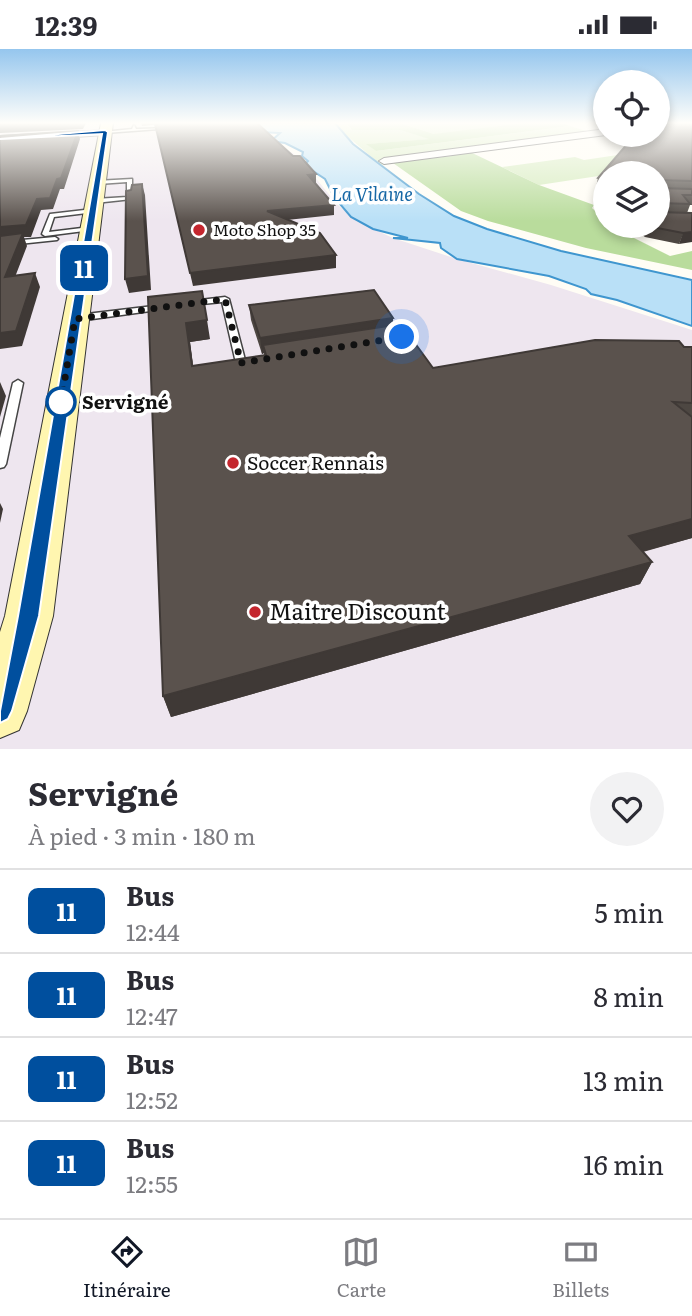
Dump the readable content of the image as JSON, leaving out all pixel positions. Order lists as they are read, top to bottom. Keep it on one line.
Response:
{"water":["La Vilaine"],"places":["Moto Shop 35","Servigné","Soccer Rennais","Maitre Discount"],"lines":["bus line 11"],"page":{"status":"12:39","on_map":"11","heading":["Servigné","À pied · 3 min · 180 m"],"list":[{"mark":"11","name":"Bus","note":"12:44","value":"5 min"},{"mark":"11","name":"Bus","note":"12:47","value":"8 min"},{"mark":"11","name":"Bus","note":"12:52","value":"13 min"},{"mark":"11","name":"Bus","note":"12:55","value":"16 min"}],"tabs":["Itinéraire","Carte","Billets"]}}
